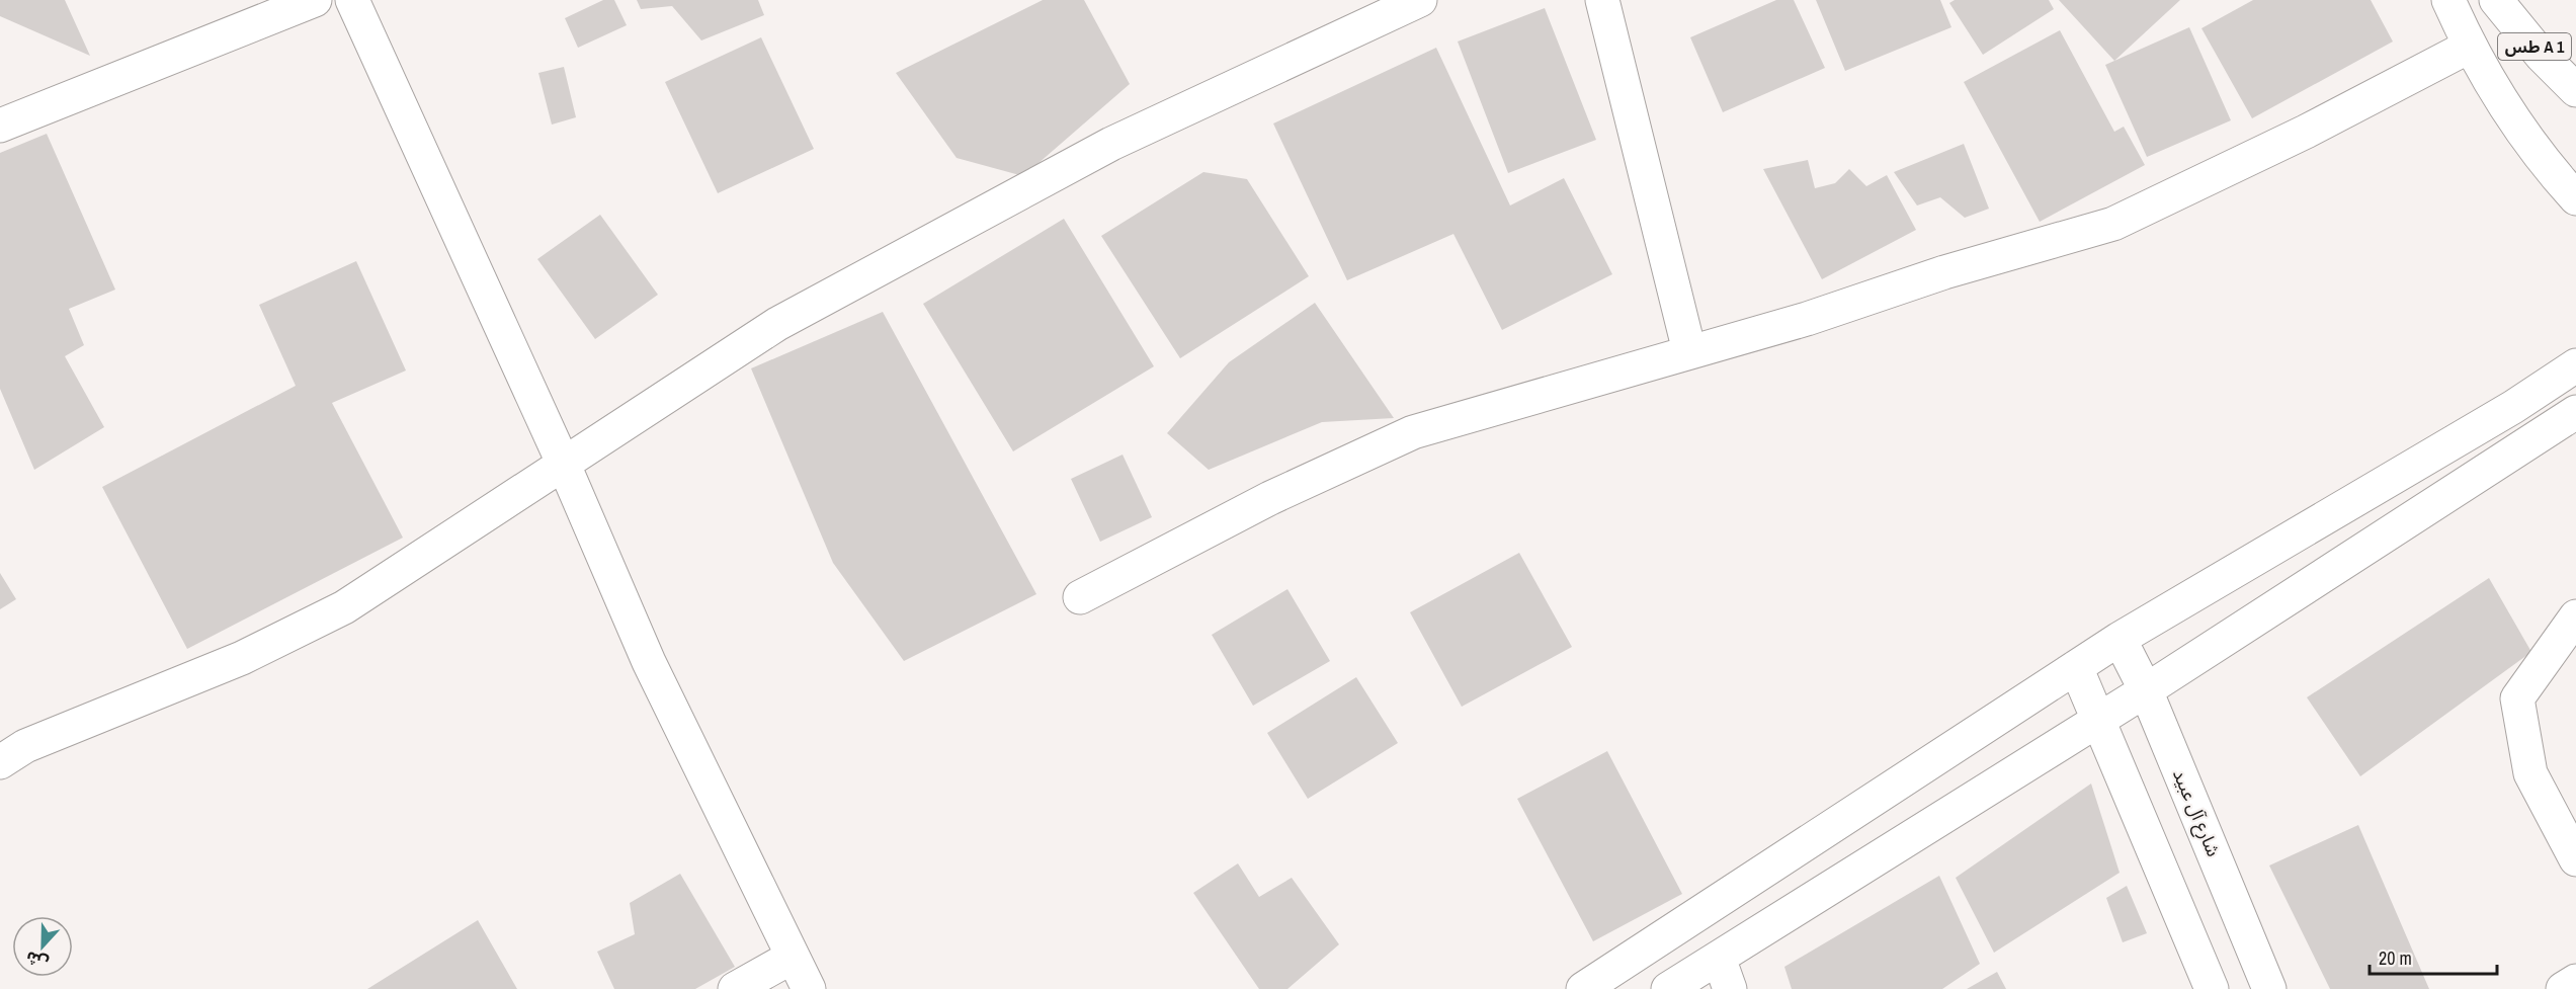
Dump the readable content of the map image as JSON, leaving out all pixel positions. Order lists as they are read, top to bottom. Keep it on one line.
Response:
{"streets":{"main road":["طس A 1","شارع آل عبيد"]},"scale_bar":"20 m","north":"bottom"}
